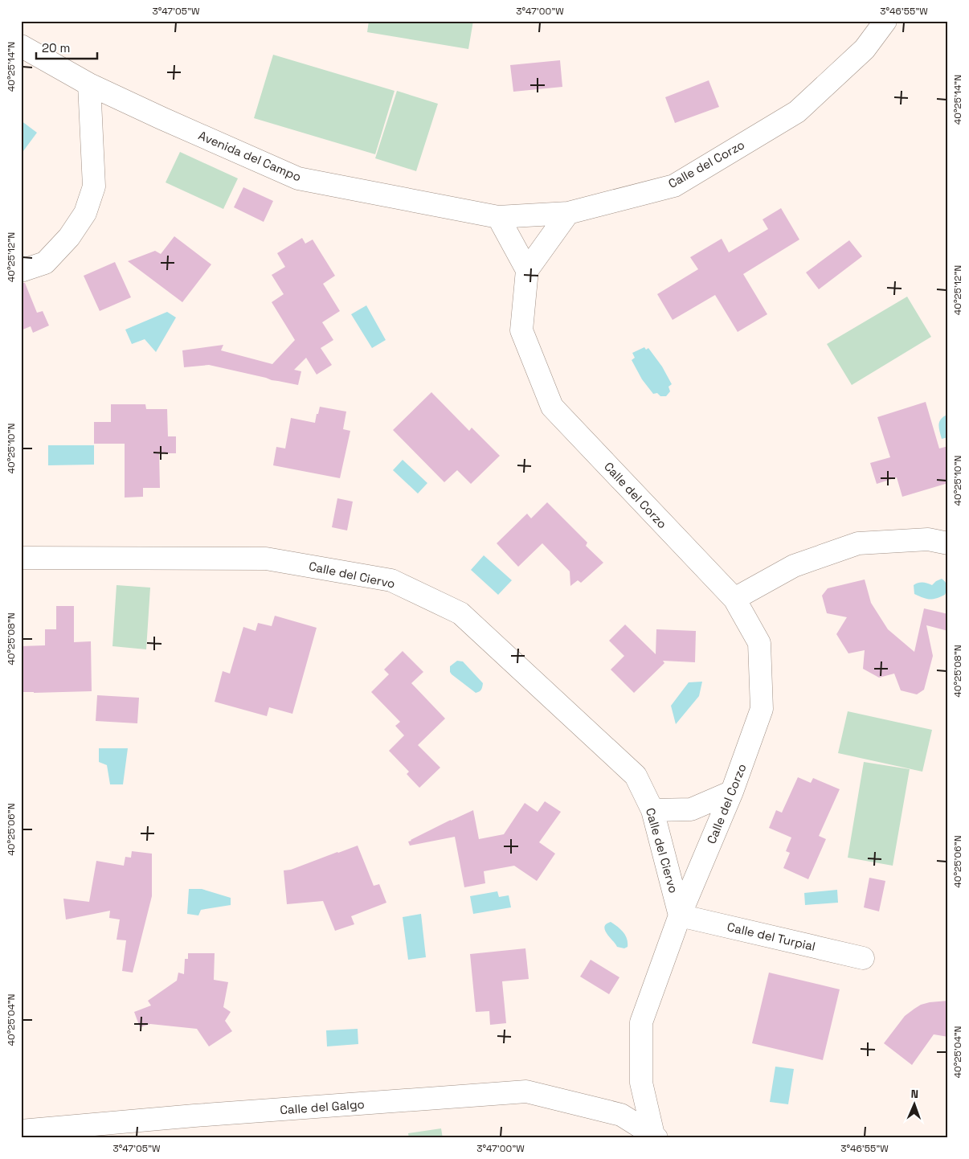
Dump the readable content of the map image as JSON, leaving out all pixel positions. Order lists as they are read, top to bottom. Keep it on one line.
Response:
{"streets":{"street":["Avenida del Campo","Calle del Corzo","Calle del Ciervo","Calle del Turpial","Calle del Galgo"]},"crossings":[["Avenida del Campo","Calle del Corzo"],["Calle del Corzo","Calle del Ciervo"],["Calle del Corzo","Calle del Turpial"],["Calle del Corzo","Calle del Galgo"],["Calle del Ciervo","Calle del Turpial"]],"scale_bar":"20 m","north":"top","coordinates":["3°47'05\"W","3°47'00\"W","3°46'55\"W","40°25'14\"N","40°25'12\"N","40°25'10\"N","40°25'08\"N","40°25'06\"N","40°25'04\"N"]}
